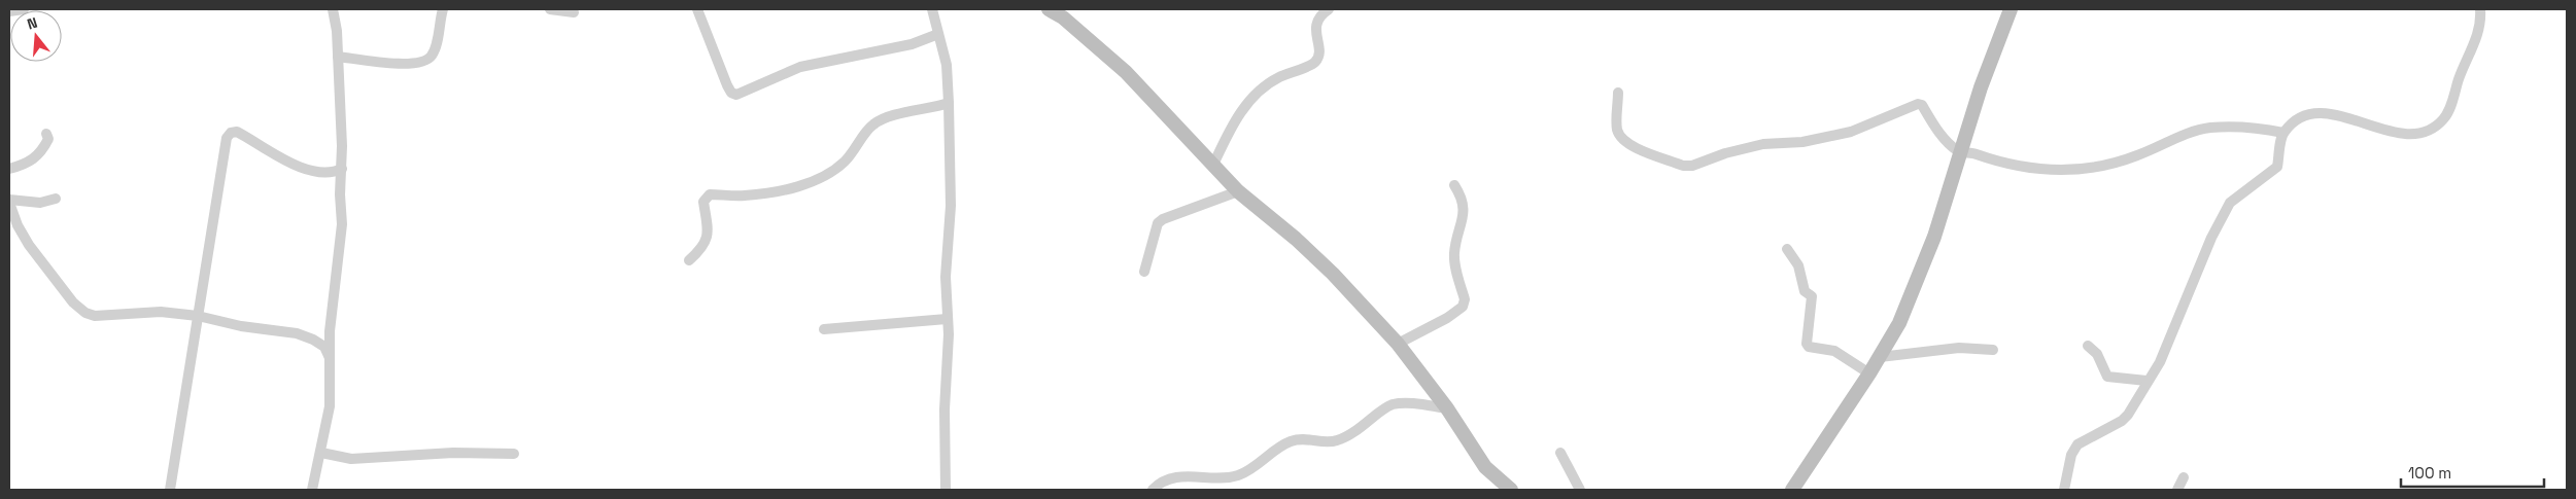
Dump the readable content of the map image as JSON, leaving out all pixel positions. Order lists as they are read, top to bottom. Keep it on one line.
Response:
{"scale_bar":"100 m","north":"top"}
